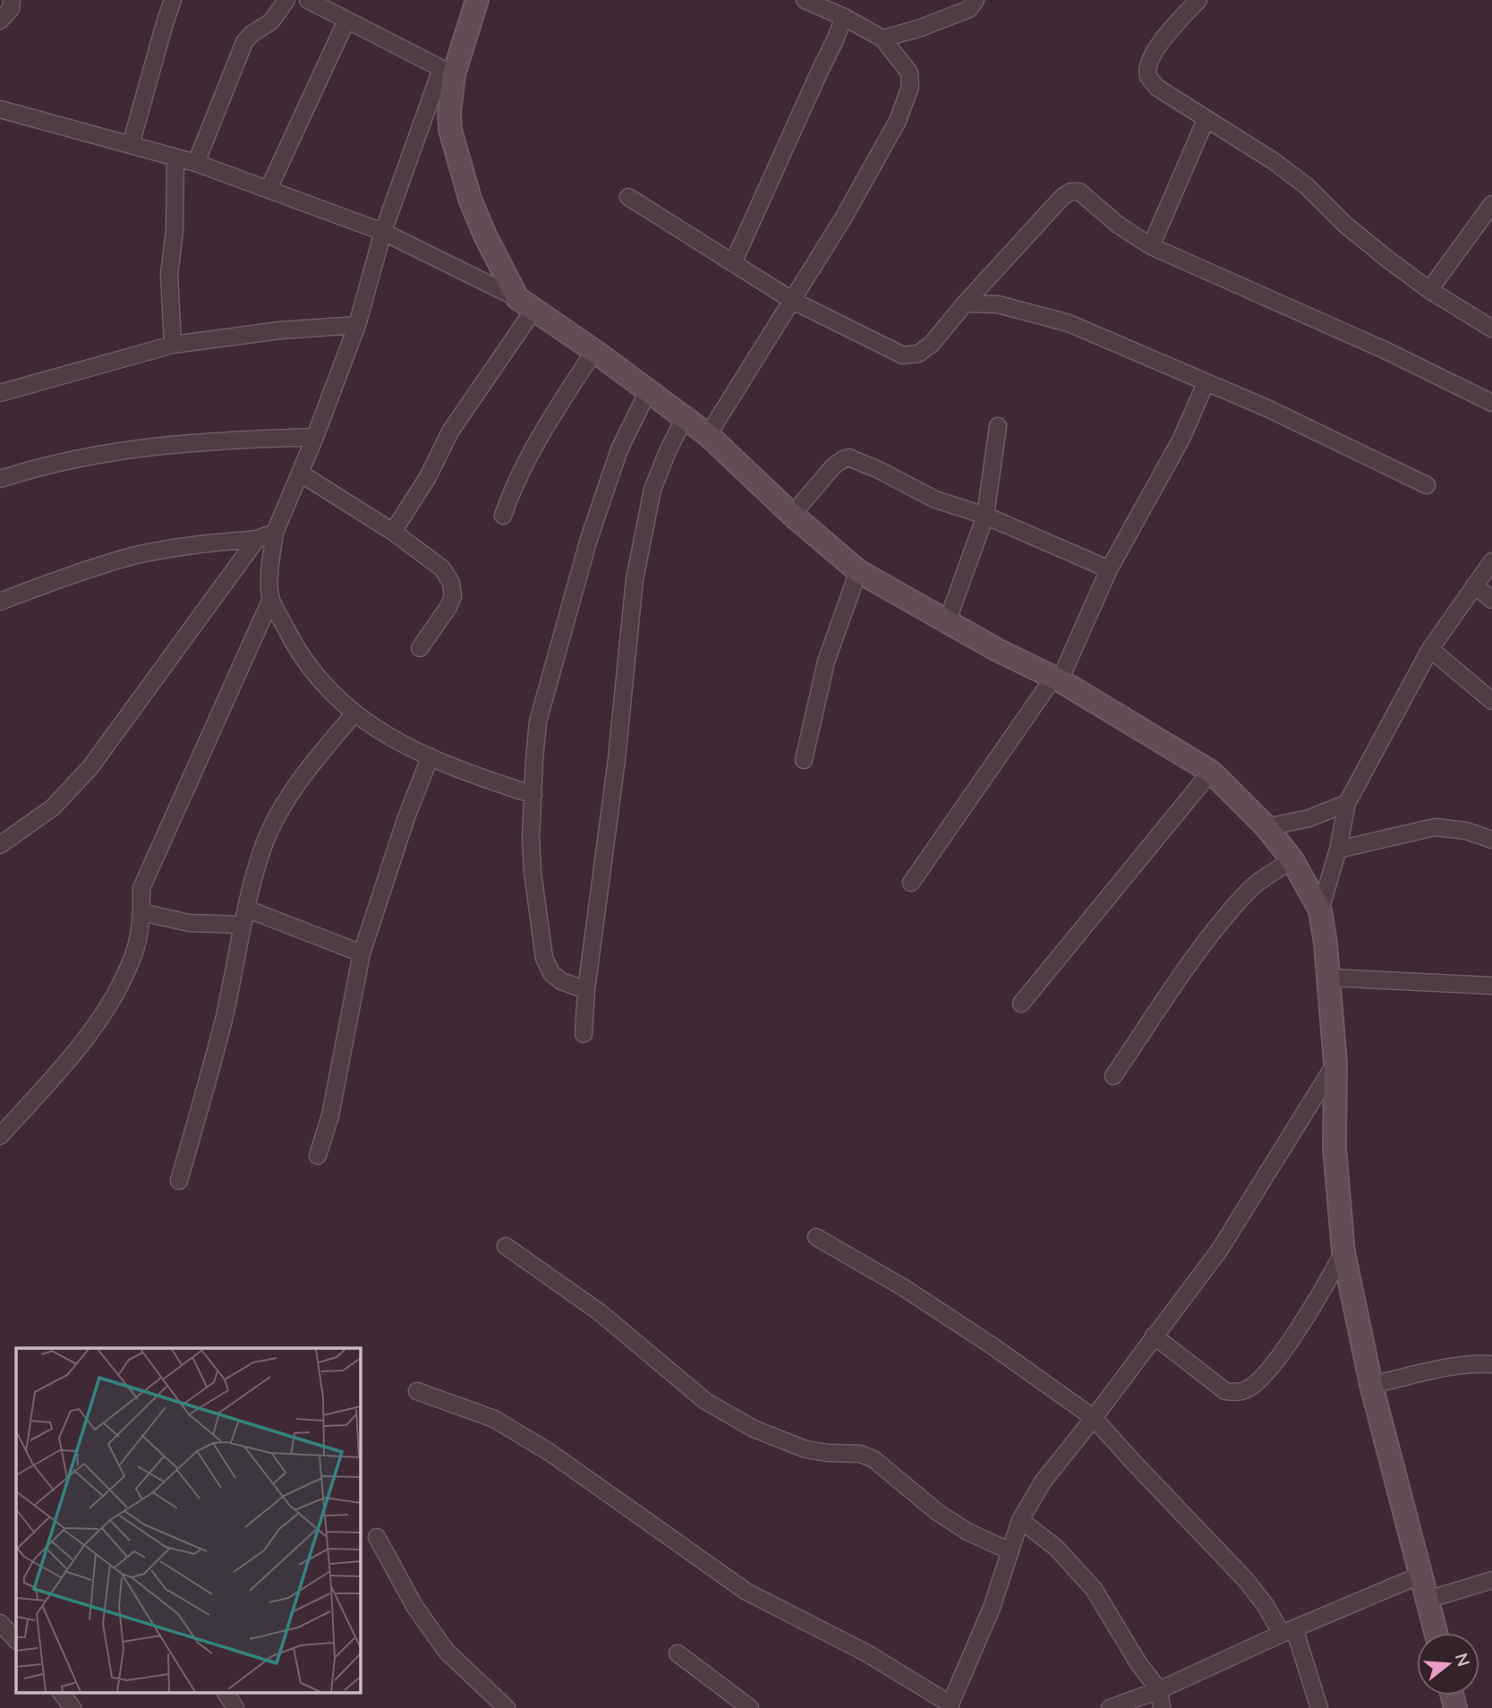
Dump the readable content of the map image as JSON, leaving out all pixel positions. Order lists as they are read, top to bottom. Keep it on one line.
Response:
{"north":"right"}
